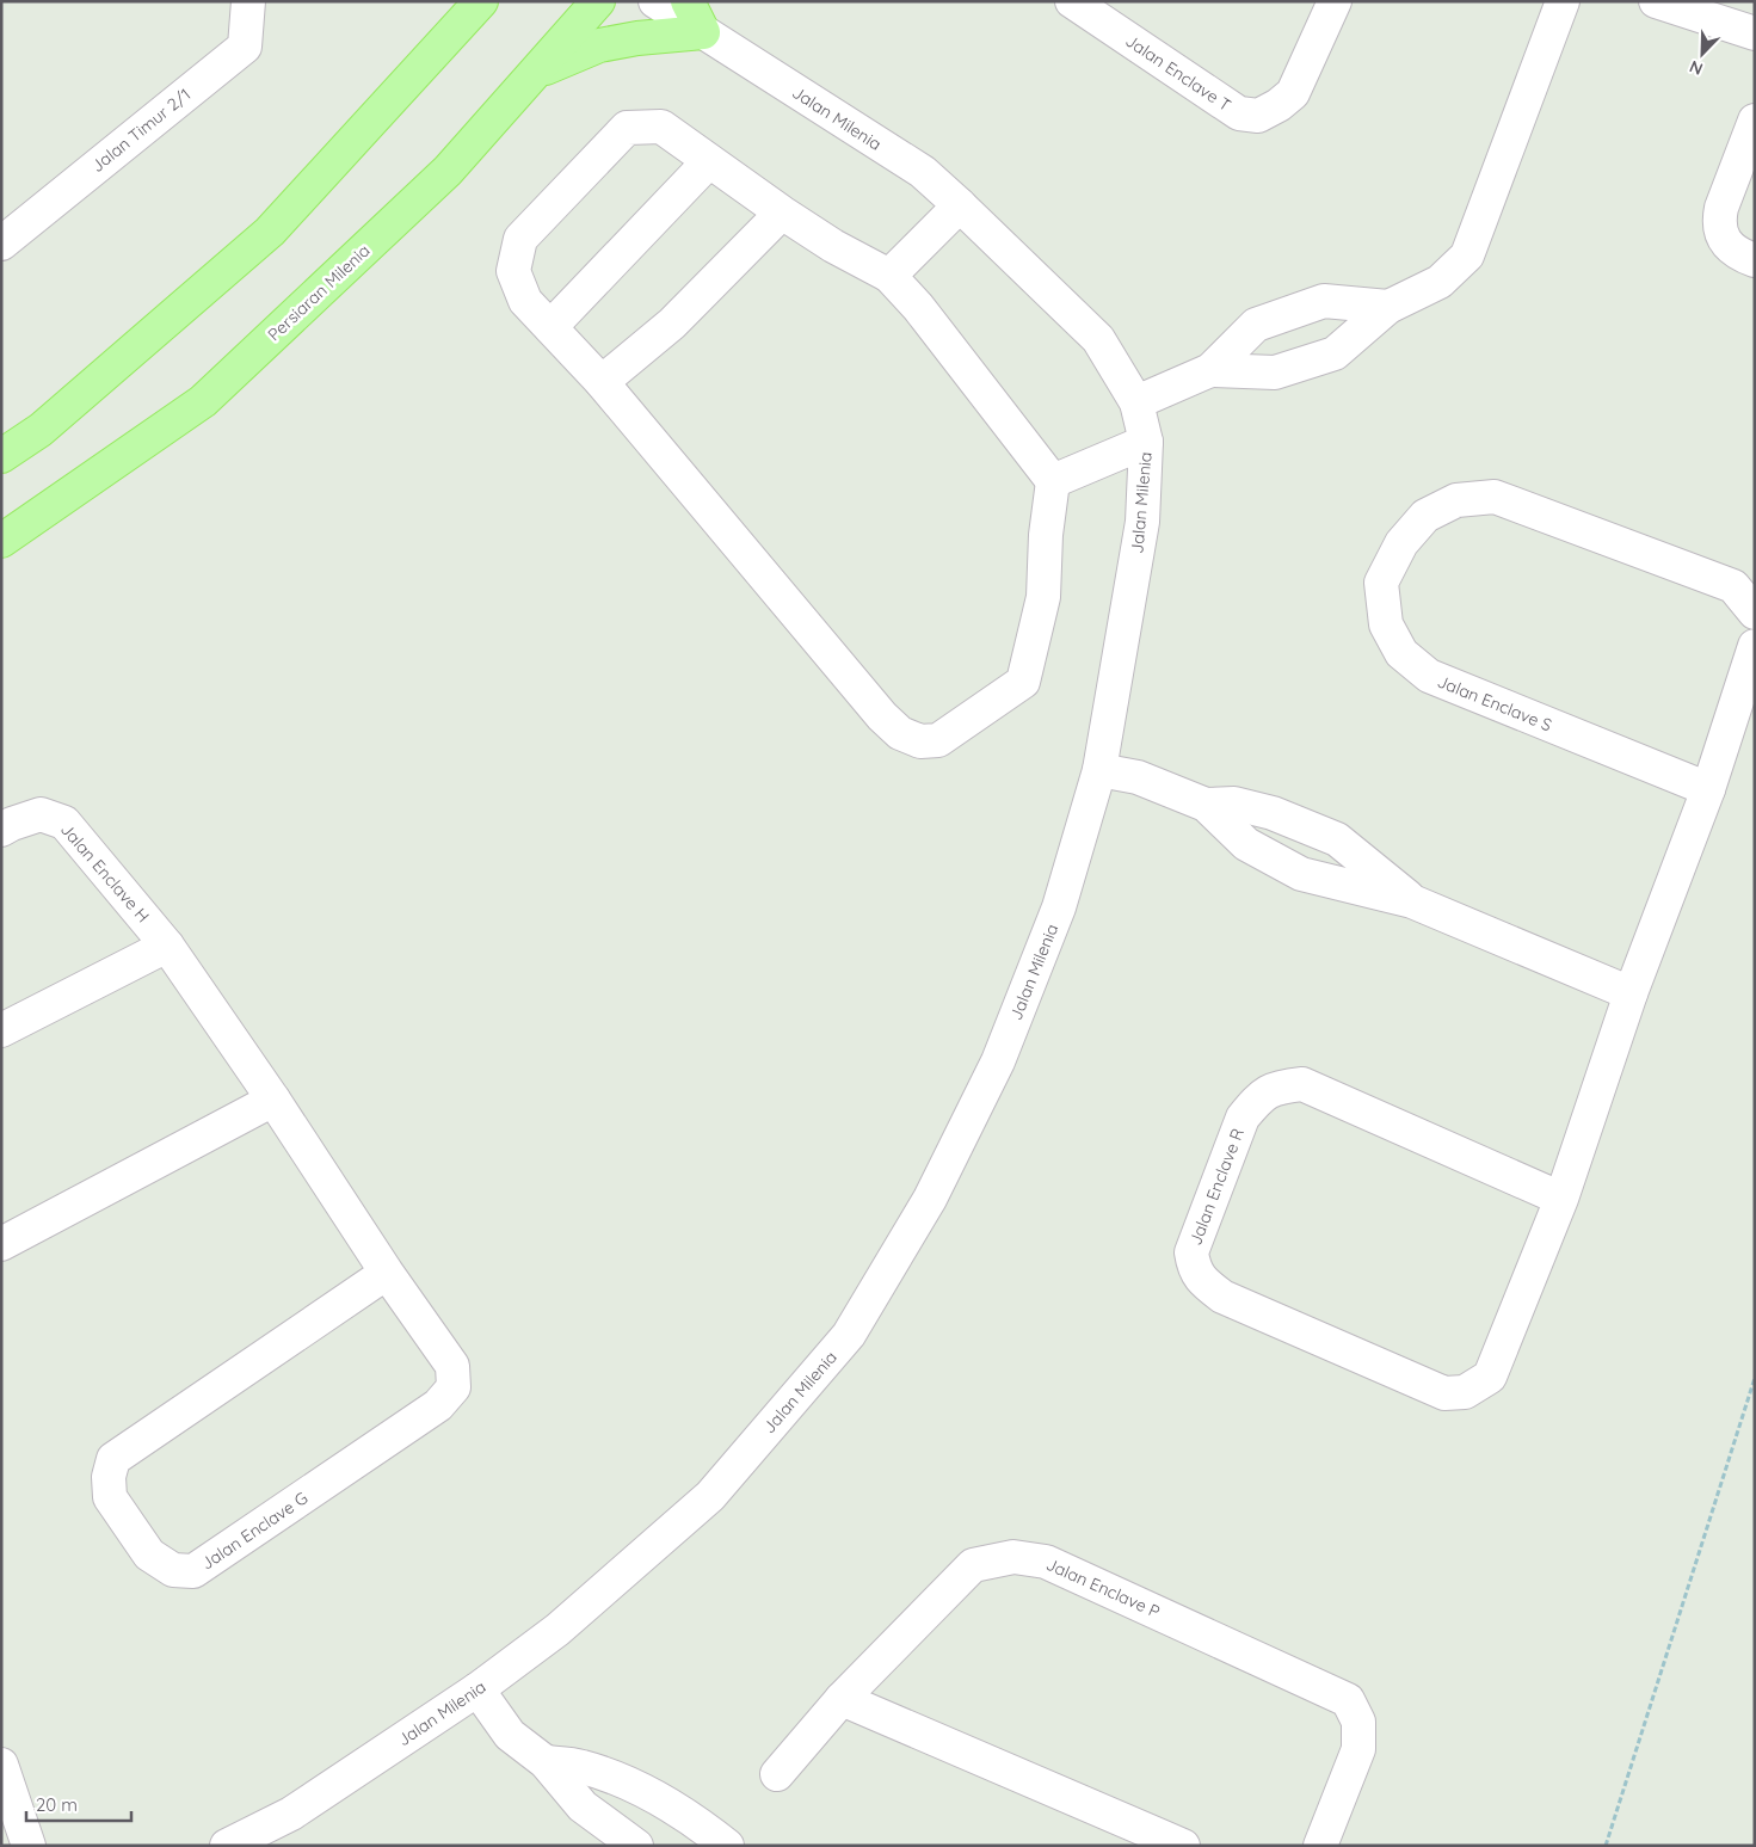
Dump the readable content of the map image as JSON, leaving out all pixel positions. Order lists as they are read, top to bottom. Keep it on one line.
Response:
{"streets":{"main road":["Persiaran Milenia"],"street":["Jalan Enclave T","Jalan Milenia","Jalan Timur 2/1","Jalan Enclave S","Jalan Enclave H","Jalan Enclave R","Jalan Enclave G","Jalan Enclave P"]},"crossings":[["Jalan Enclave H","Jalan Enclave G"]],"scale_bar":"20 m","north":"bottom left"}
